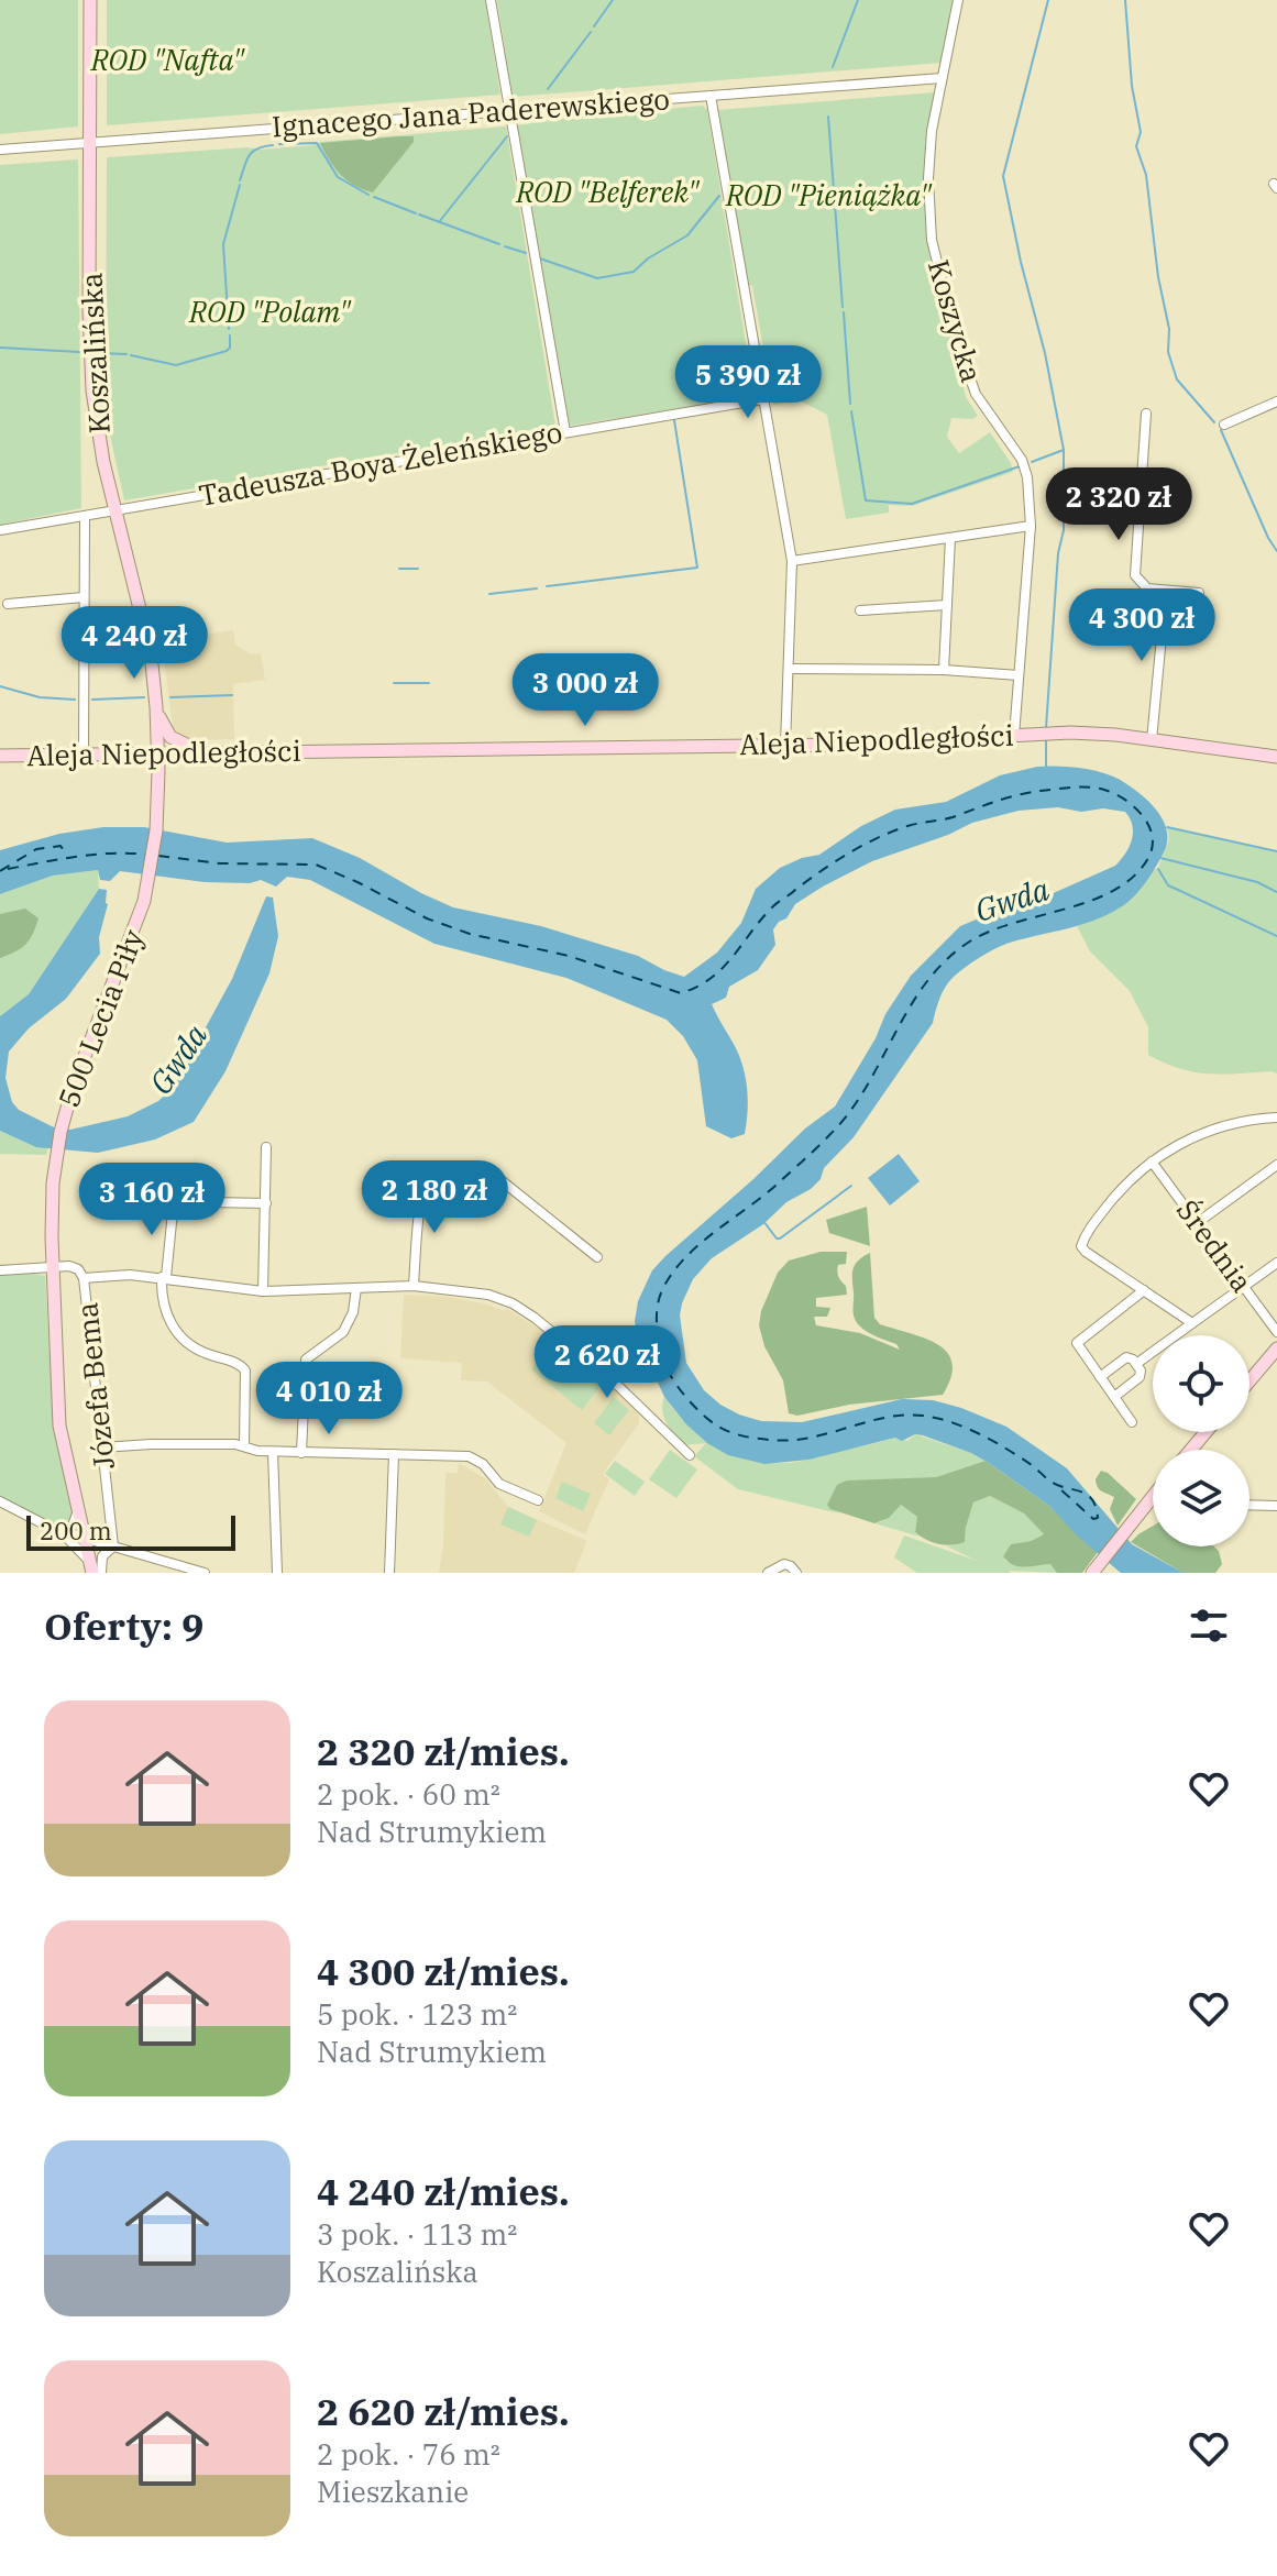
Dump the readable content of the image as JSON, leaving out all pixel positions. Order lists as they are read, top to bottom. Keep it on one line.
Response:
{"streets":{"street":["Ignacego Jana Paderewskiego","Koszycka","Koszalińska","Tadeusza Boya Żeleńskiego","Aleja Niepodległości","500 Lecia Piły","Średnia","Józefa Bema"]},"crossings":[["Ignacego Jana Paderewskiego","Koszycka"],["Ignacego Jana Paderewskiego","Koszalińska"],["Koszycka","Aleja Niepodległości"],["Koszalińska","Tadeusza Boya Żeleńskiego"],["Koszalińska","Aleja Niepodległości"],["Koszalińska","500 Lecia Piły"],["Aleja Niepodległości","500 Lecia Piły"]],"water":["Gwda"],"parks":["ROD \"Nafta\"","ROD \"Belferek\"","ROD \"Pieniążka\"","ROD \"Polam\""],"scale_bar":"200 m","page":{"price":["5 390 zł","2 320 zł","4 300 zł","4 240 zł","3 000 zł","2 180 zł","3 160 zł","2 620 zł","4 010 zł"],"scale":"200 m","heading":"Oferty: 9","list":[{"name":"2 320 zł/mies.","note":"2 pok. · 60 m² · Nad Strumykiem"},{"name":"4 300 zł/mies.","note":"5 pok. · 123 m² · Nad Strumykiem"},{"name":"4 240 zł/mies.","note":"3 pok. · 113 m² · Koszalińska"},{"name":"2 620 zł/mies.","note":"2 pok. · 76 m² · Mieszkanie"}]}}
